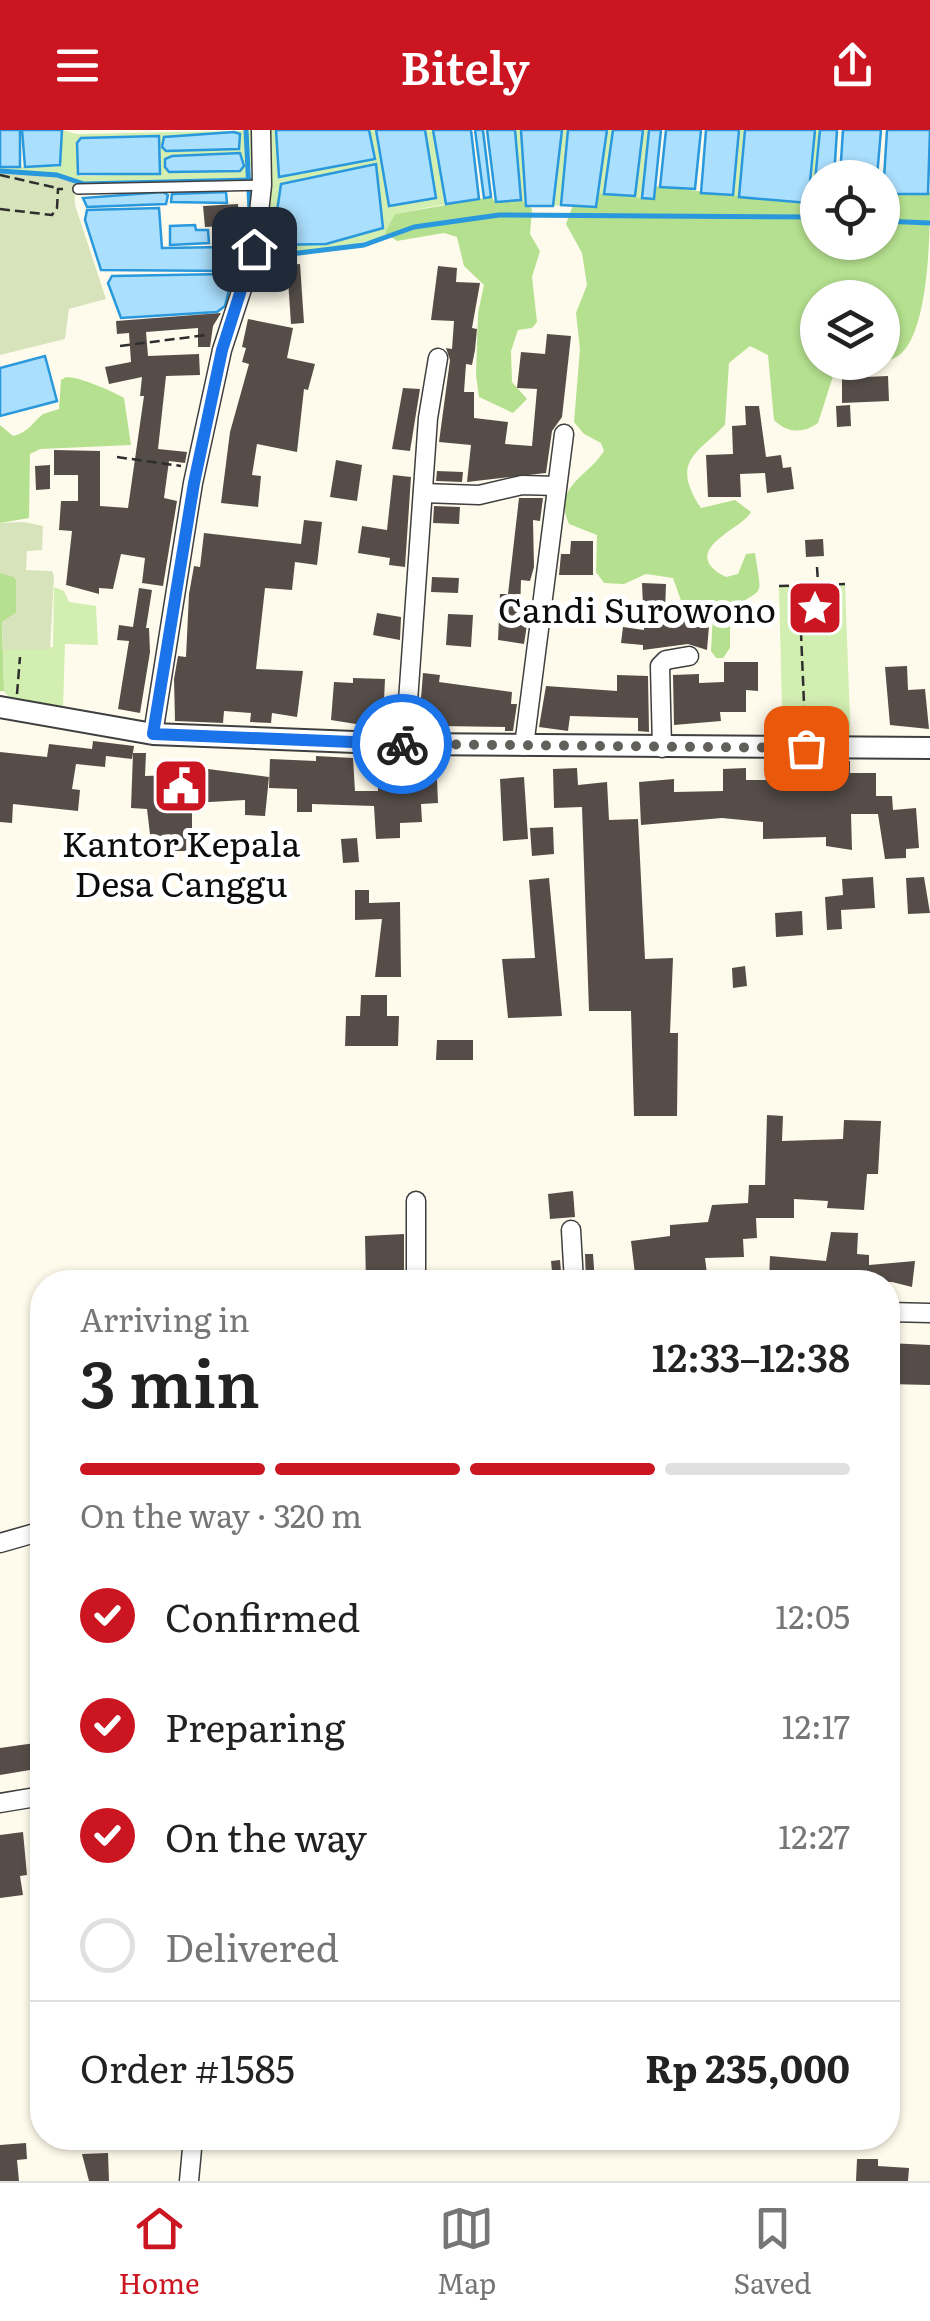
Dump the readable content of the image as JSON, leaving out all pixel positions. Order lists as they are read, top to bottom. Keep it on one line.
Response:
{"places":{"place":["Candi Surowono"],"public building":["Kantor Kepala Desa Canggu"]},"page":{"header":"Bitely","heading":["3 min","Arriving in","12:33–12:38"],"panel":["Order #1585","Rp 235,000"],"bar":"On the way · 320 m","list":[["Confirmed","12:05"],["Preparing","12:17"],["On the way","12:27"],"Delivered"],"tabs":["Home","Map","Saved"]}}
